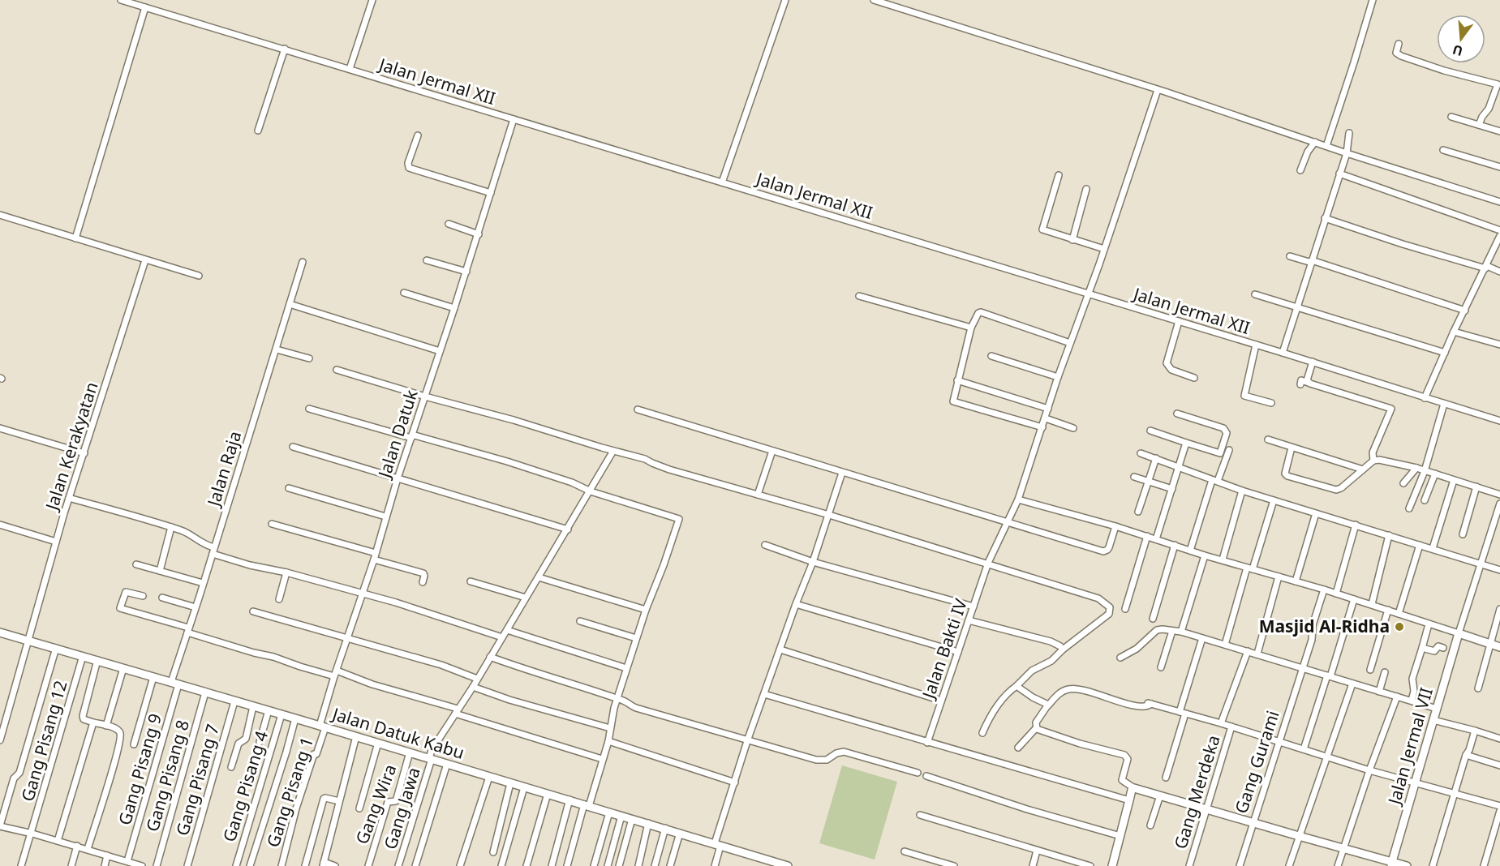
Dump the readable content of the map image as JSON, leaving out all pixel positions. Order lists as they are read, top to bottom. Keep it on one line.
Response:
{"streets":{"street":["Jalan Jermal XII","Jalan Datuk","Jalan Kerakyatan","Jalan Raja","Jalan Bakti IV","Jalan Datuk Kabu","Gang Pisang 12","Jalan Jermal VII","Gang Gurami","Gang Pisang 9","Gang Pisang 8","Gang Pisang 7","Gang Pisang 4","Gang Pisang 1","Gang Merdeka","Gang Wira","Gang Jawa"]},"crossings":[["Jalan Jermal XII","Jalan Datuk"],["Jalan Jermal XII","Jalan Bakti IV"],["Jalan Datuk","Jalan Datuk Kabu"],["Jalan Datuk","Gang Pisang 1"],["Jalan Kerakyatan","Jalan Datuk Kabu"],["Jalan Raja","Jalan Datuk Kabu"],["Jalan Raja","Gang Pisang 9"],["Jalan Datuk Kabu","Gang Pisang 12"],["Jalan Datuk Kabu","Gang Pisang 9"],["Jalan Datuk Kabu","Gang Pisang 8"],["Jalan Datuk Kabu","Gang Pisang 7"],["Jalan Datuk Kabu","Gang Pisang 4"],["Jalan Datuk Kabu","Gang Pisang 1"],["Jalan Datuk Kabu","Gang Wira"],["Jalan Datuk Kabu","Gang Jawa"]],"places":["Masjid Al-Ridha"],"north":"bottom"}
